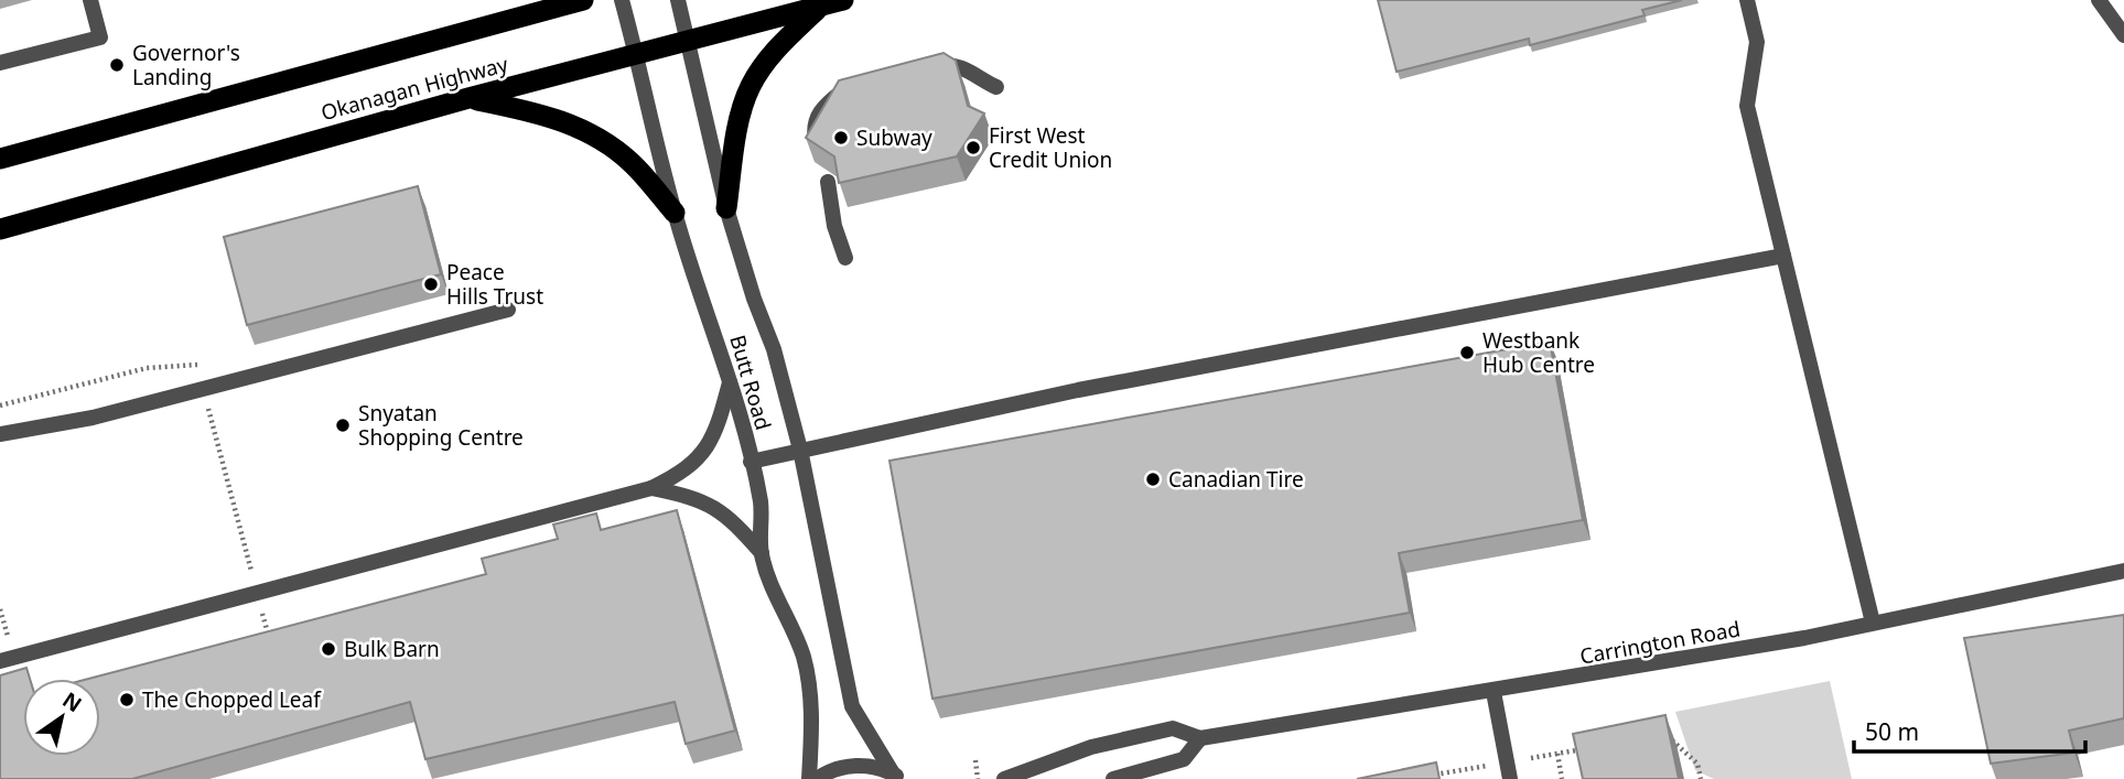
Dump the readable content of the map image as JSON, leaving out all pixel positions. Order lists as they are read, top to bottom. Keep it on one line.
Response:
{"streets":{"highway":["Okanagan Highway"],"street":["Butt Road","Carrington Road"]},"crossings":[["Okanagan Highway","Butt Road"]],"places":["Governor's Landing","Subway","First West Credit Union","Peace Hills Trust","Westbank Hub Centre","Snyatan Shopping Centre","Canadian Tire","Bulk Barn","The Chopped Leaf"],"scale_bar":"50 m","north":"top right"}
